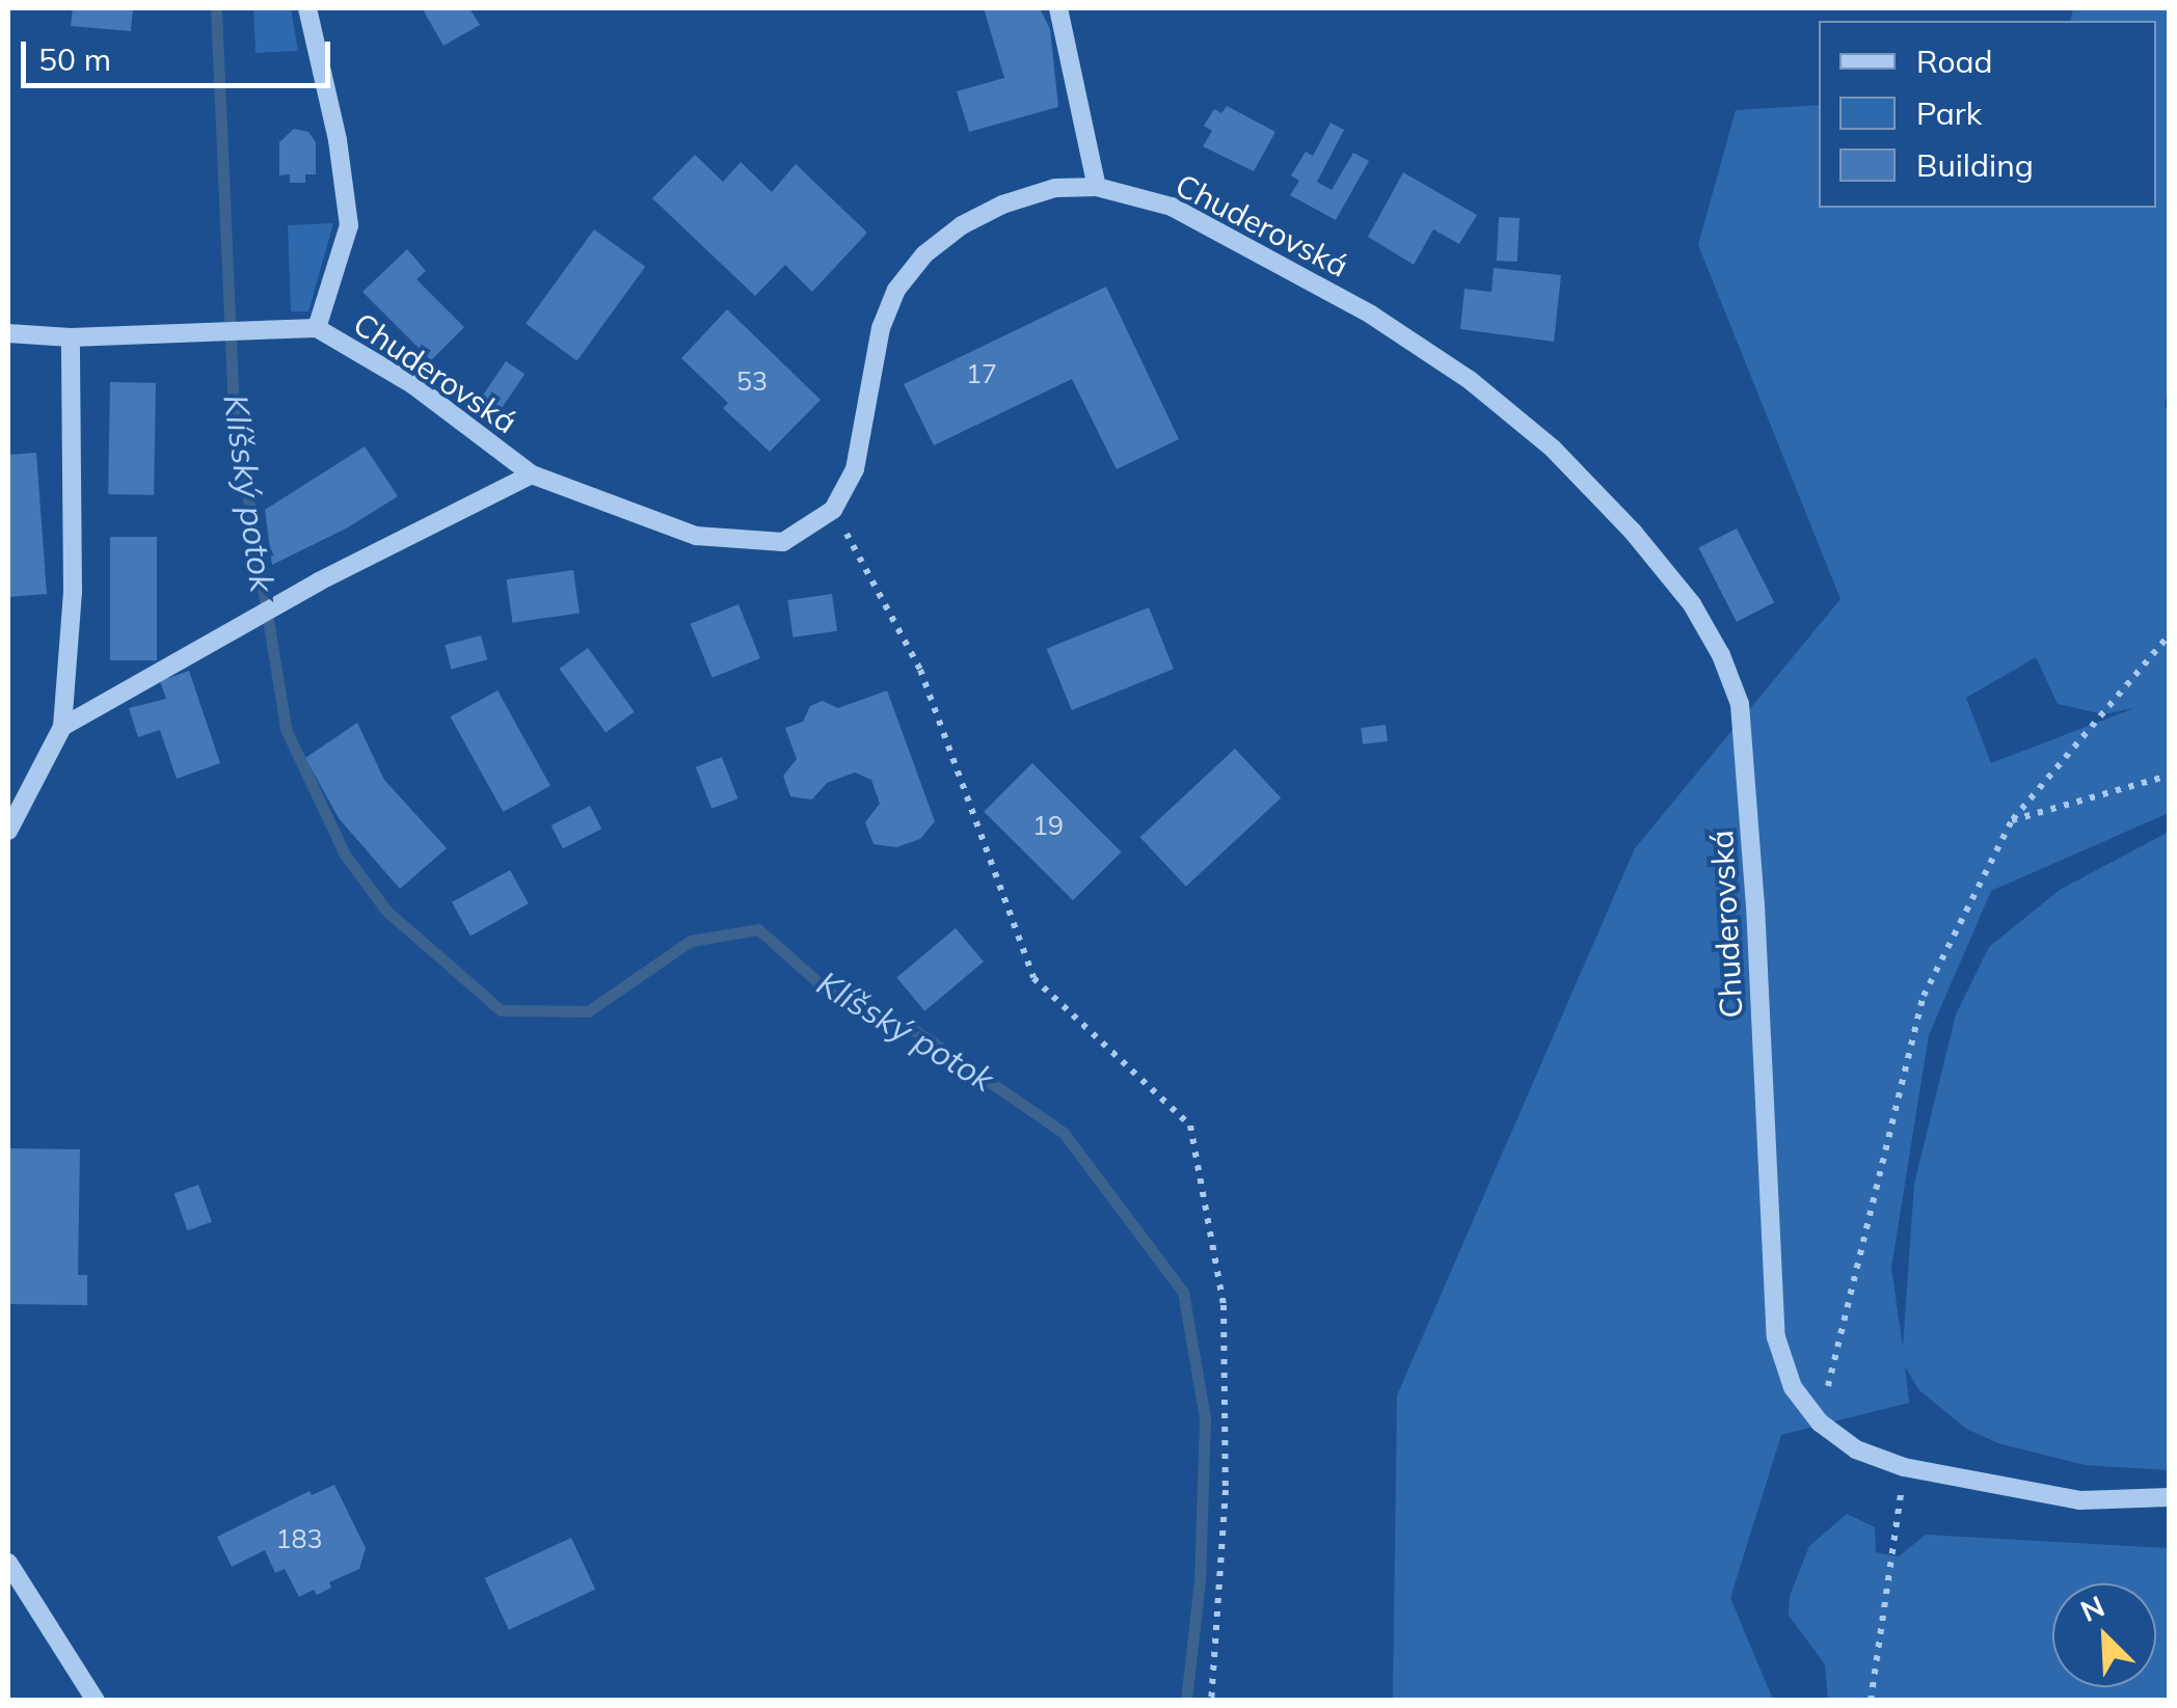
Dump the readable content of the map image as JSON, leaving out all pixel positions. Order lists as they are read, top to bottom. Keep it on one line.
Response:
{"streets":{"street":["Chuderovská"]},"water":["Klíšský potok"],"house_numbers":["17","53","19","183"],"legend":["Road","Park","Building"],"scale_bar":"50 m","north":"top left"}
